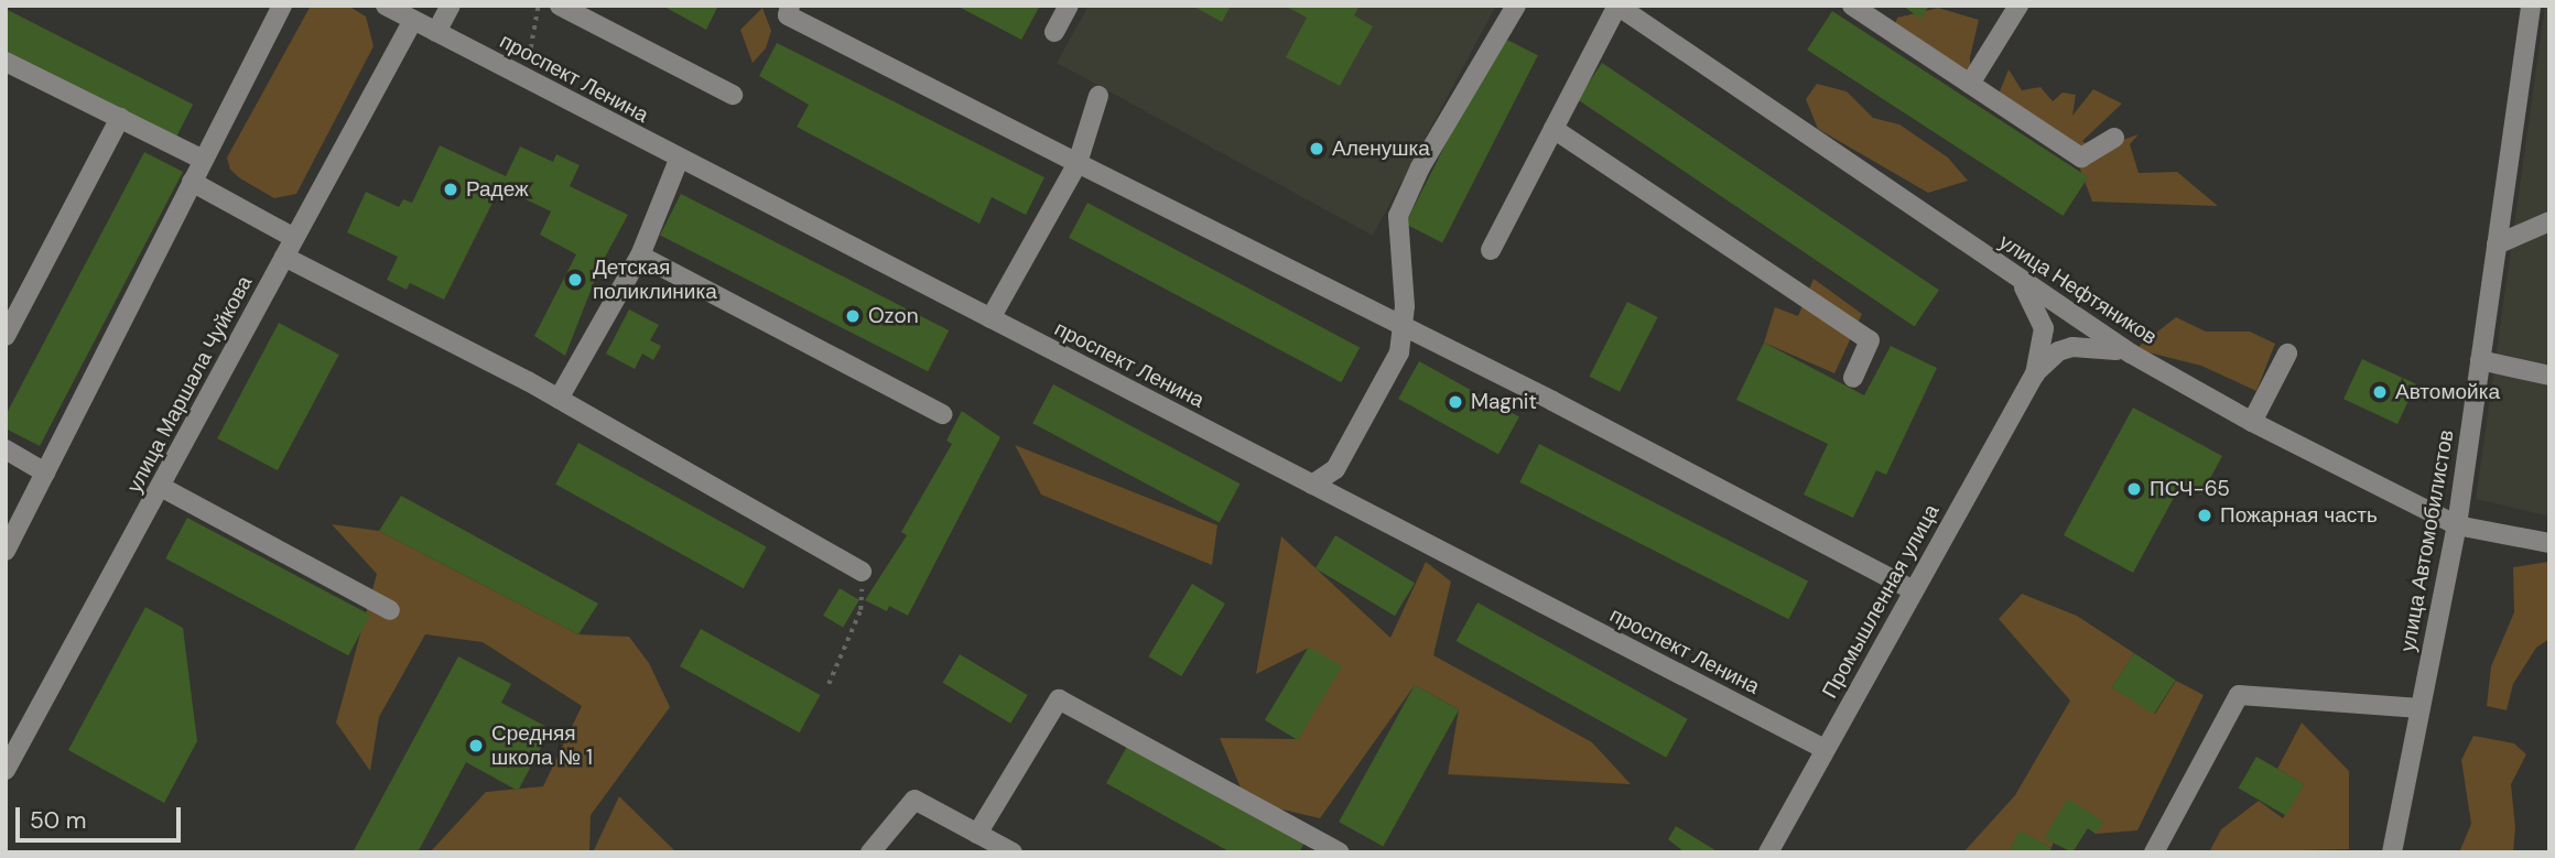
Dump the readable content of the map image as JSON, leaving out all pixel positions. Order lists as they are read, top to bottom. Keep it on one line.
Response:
{"streets":{"street":["проспект Ленина","улица Нефтяников","улица Маршала Чуйкова","улица Автомобилистов","Промышленная улица"]},"crossings":[["проспект Ленина","улица Маршала Чуйкова"],["проспект Ленина","Промышленная улица"],["улица Нефтяников","улица Автомобилистов"],["улица Нефтяников","Промышленная улица"]],"places":["Аленушка","Радеж","Детская поликлиника","Ozon","Автомойка","Magnit","ПСЧ-65","Пожарная часть","Средняя школа № 1"],"scale_bar":"50 m"}
